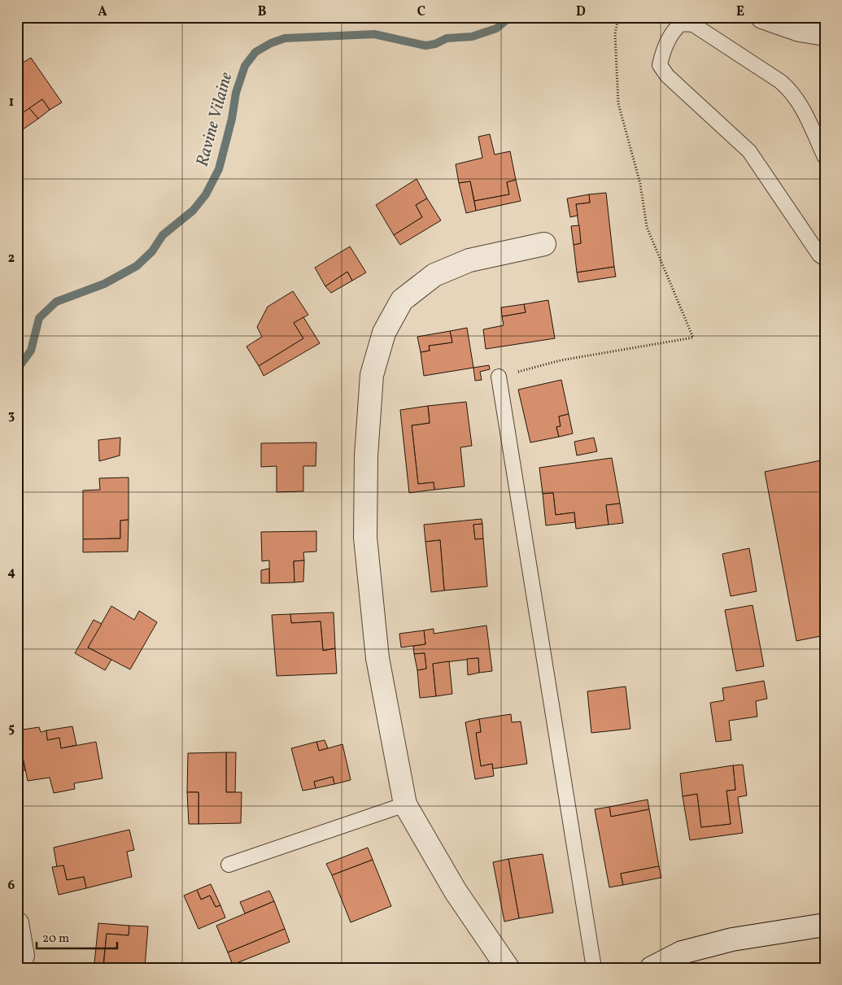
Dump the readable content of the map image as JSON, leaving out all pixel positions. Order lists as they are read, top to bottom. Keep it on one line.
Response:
{"water":["Ravine Vilaine"],"scale_bar":"20 m","grid":{"columns":["A","B","C","D","E"],"rows":["1","2","3","4","5","6"]}}
